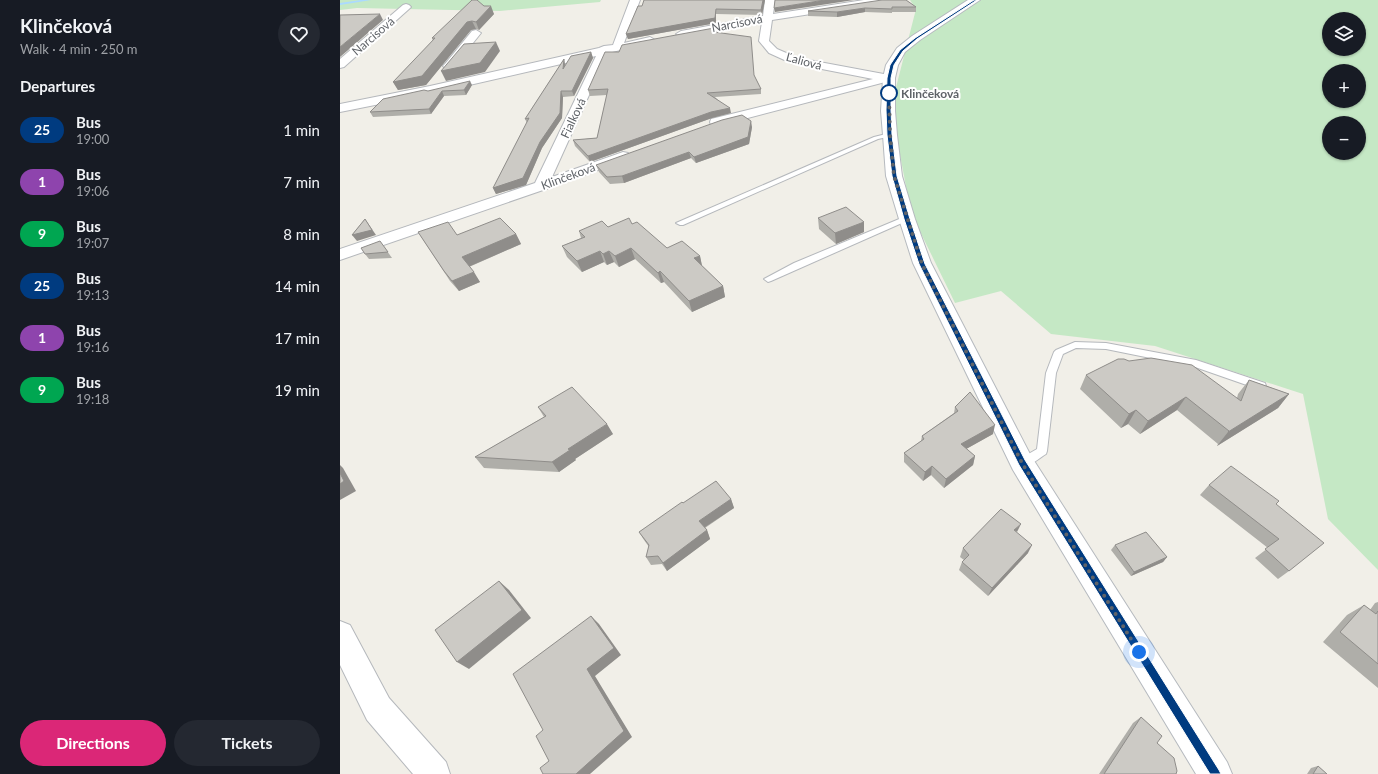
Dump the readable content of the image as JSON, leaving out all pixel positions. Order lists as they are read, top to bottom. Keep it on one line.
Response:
{"streets":{"street":["Narcisová","Ľaliová","Fialková","Klinčeková"]},"crossings":[["Narcisová","Ľaliová"],["Fialková","Klinčeková"]],"places":["Klinčeková"],"lines":["bus line 25"],"page":{"heading":[["Klinčeková","Walk · 4 min · 250 m"],"Departures"],"map_buttons":["+","−"],"list":[{"mark":"25","name":"Bus","note":"19:00","value":"1 min"},{"mark":"1","name":"Bus","note":"19:06","value":"7 min"},{"mark":"9","name":"Bus","note":"19:07","value":"8 min"},{"mark":"25","name":"Bus","note":"19:13","value":"14 min"},{"mark":"1","name":"Bus","note":"19:16","value":"17 min"},{"mark":"9","name":"Bus","note":"19:18","value":"19 min"}],"buttons":["Directions","Tickets"]}}
